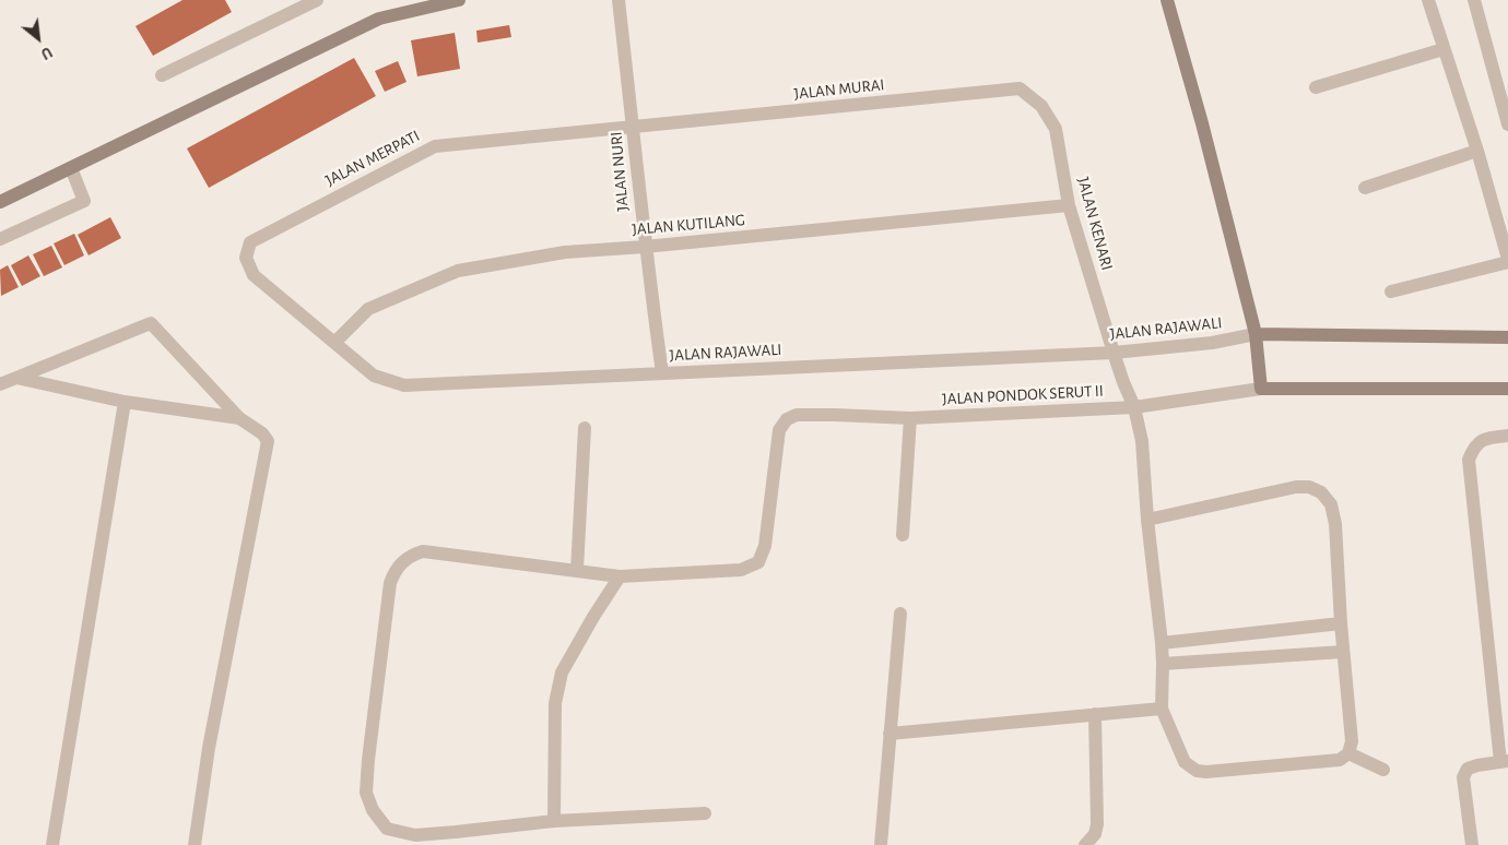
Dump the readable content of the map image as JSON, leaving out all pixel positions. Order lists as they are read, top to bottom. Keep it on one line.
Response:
{"streets":{"street":["JALAN MURAI","JALAN MERPATI","JALAN NURI","JALAN KENARI","JALAN KUTILANG","JALAN RAJAWALI","JALAN PONDOK SERUT II"]},"crossings":[["JALAN MURAI","JALAN MERPATI"],["JALAN MURAI","JALAN NURI"],["JALAN MURAI","JALAN KENARI"],["JALAN MERPATI","JALAN NURI"],["JALAN MERPATI","JALAN RAJAWALI"],["JALAN NURI","JALAN KUTILANG"],["JALAN NURI","JALAN RAJAWALI"],["JALAN KENARI","JALAN KUTILANG"],["JALAN KENARI","JALAN RAJAWALI"],["JALAN KENARI","JALAN PONDOK SERUT II"],["JALAN KUTILANG","JALAN RAJAWALI"]],"north":"bottom right"}
